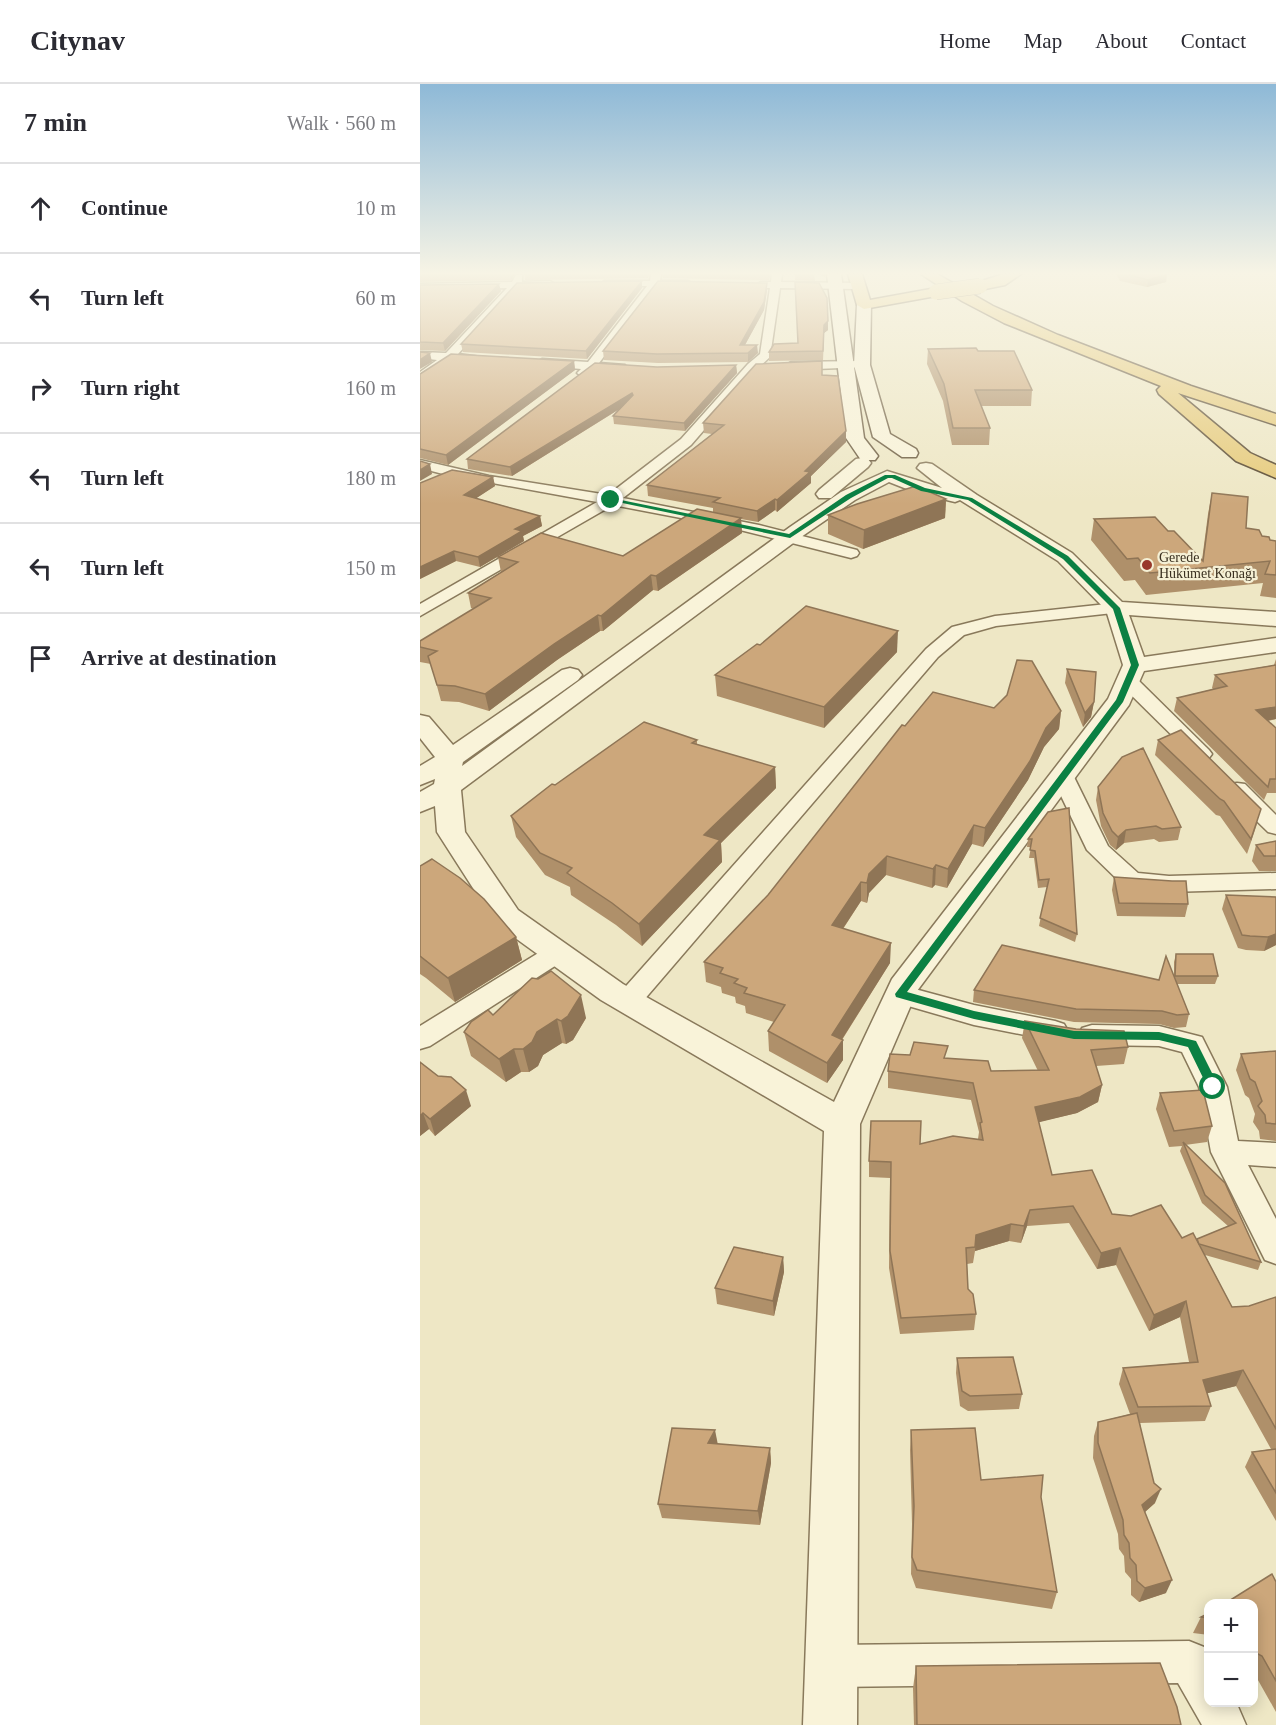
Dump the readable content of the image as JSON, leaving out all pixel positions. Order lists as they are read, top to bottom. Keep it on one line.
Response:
{"places":["Gerede Hükümet Konağı"],"page":{"header":"Citynav","nav":["Home","Map","About","Contact"],"heading":["7 min","Walk · 560 m"],"list":[["Continue","10 m"],["Turn left","60 m"],["Turn right","160 m"],["Turn left","180 m"],["Turn left","150 m"],"Arrive at destination"],"map_buttons":["+","−"]}}
